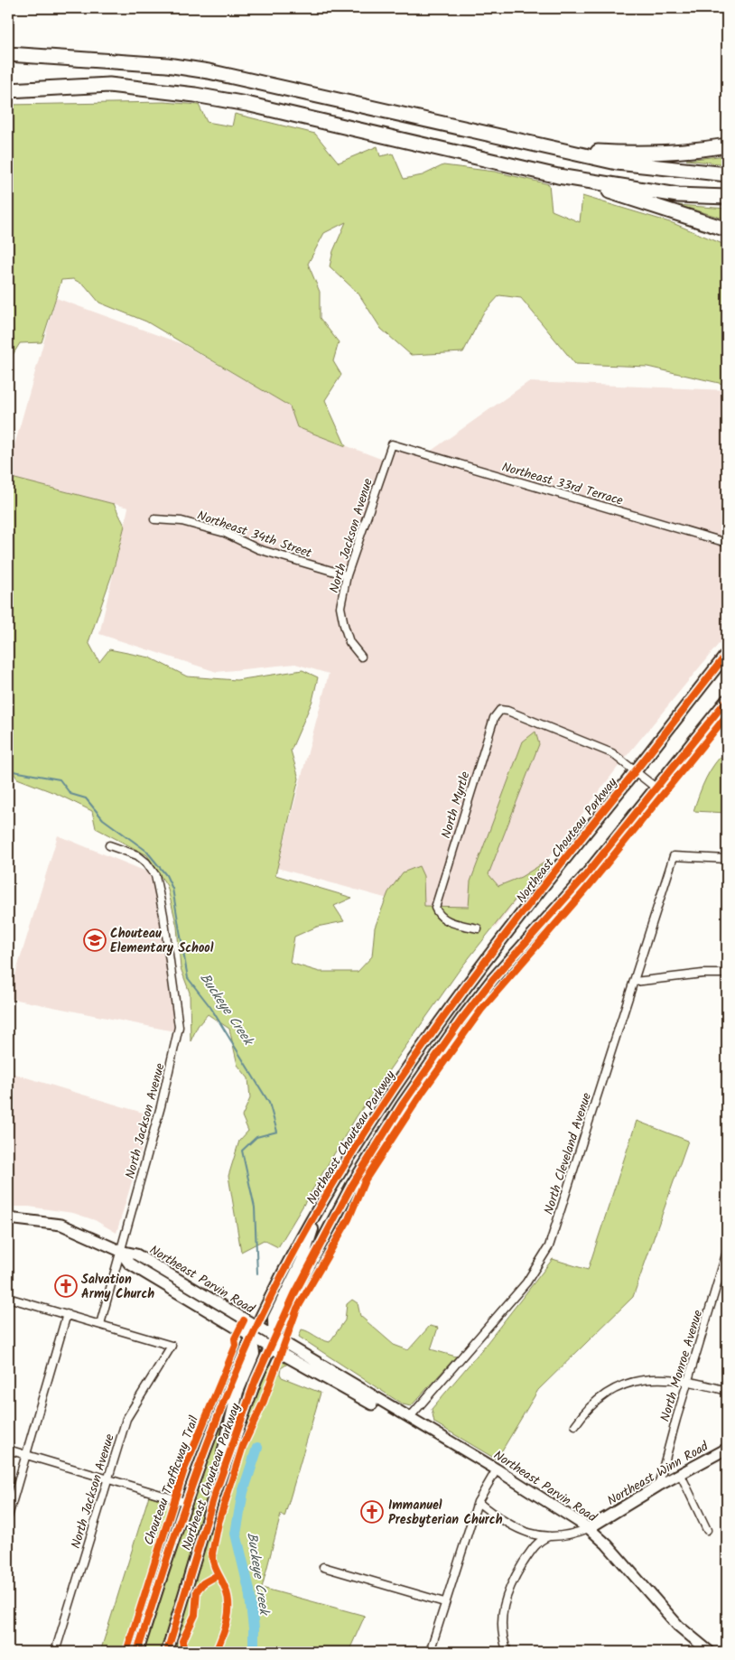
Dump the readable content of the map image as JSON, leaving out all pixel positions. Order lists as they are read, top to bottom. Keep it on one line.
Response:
{"streets":{"main road":["Northeast Chouteau Parkway","Northeast Parvin Road","Northeast Winn Road"],"street":["Northeast 33rd Terrace","Northeast 34th Street","North Jackson Avenue","North Myrtle","North Cleveland Avenue","North Monroe Avenue"],"cycle path":["Chouteau Trafficway Trail"]},"crossings":[["Northeast 33rd Terrace","North Jackson Avenue"],["Northeast 34th Street","North Jackson Avenue"],["North Jackson Avenue","Northeast Parvin Road"],["North Myrtle","Northeast Chouteau Parkway"],["Northeast Chouteau Parkway","Northeast Parvin Road"],["North Cleveland Avenue","Northeast Parvin Road"],["Northeast Parvin Road","Northeast Winn Road"],["North Monroe Avenue","Northeast Winn Road"]],"water":["Buckeye Creek"],"places":{"school or university":["Chouteau Elementary School"],"church":["Salvation Army Church","Immanuel Presbyterian Church"]}}
